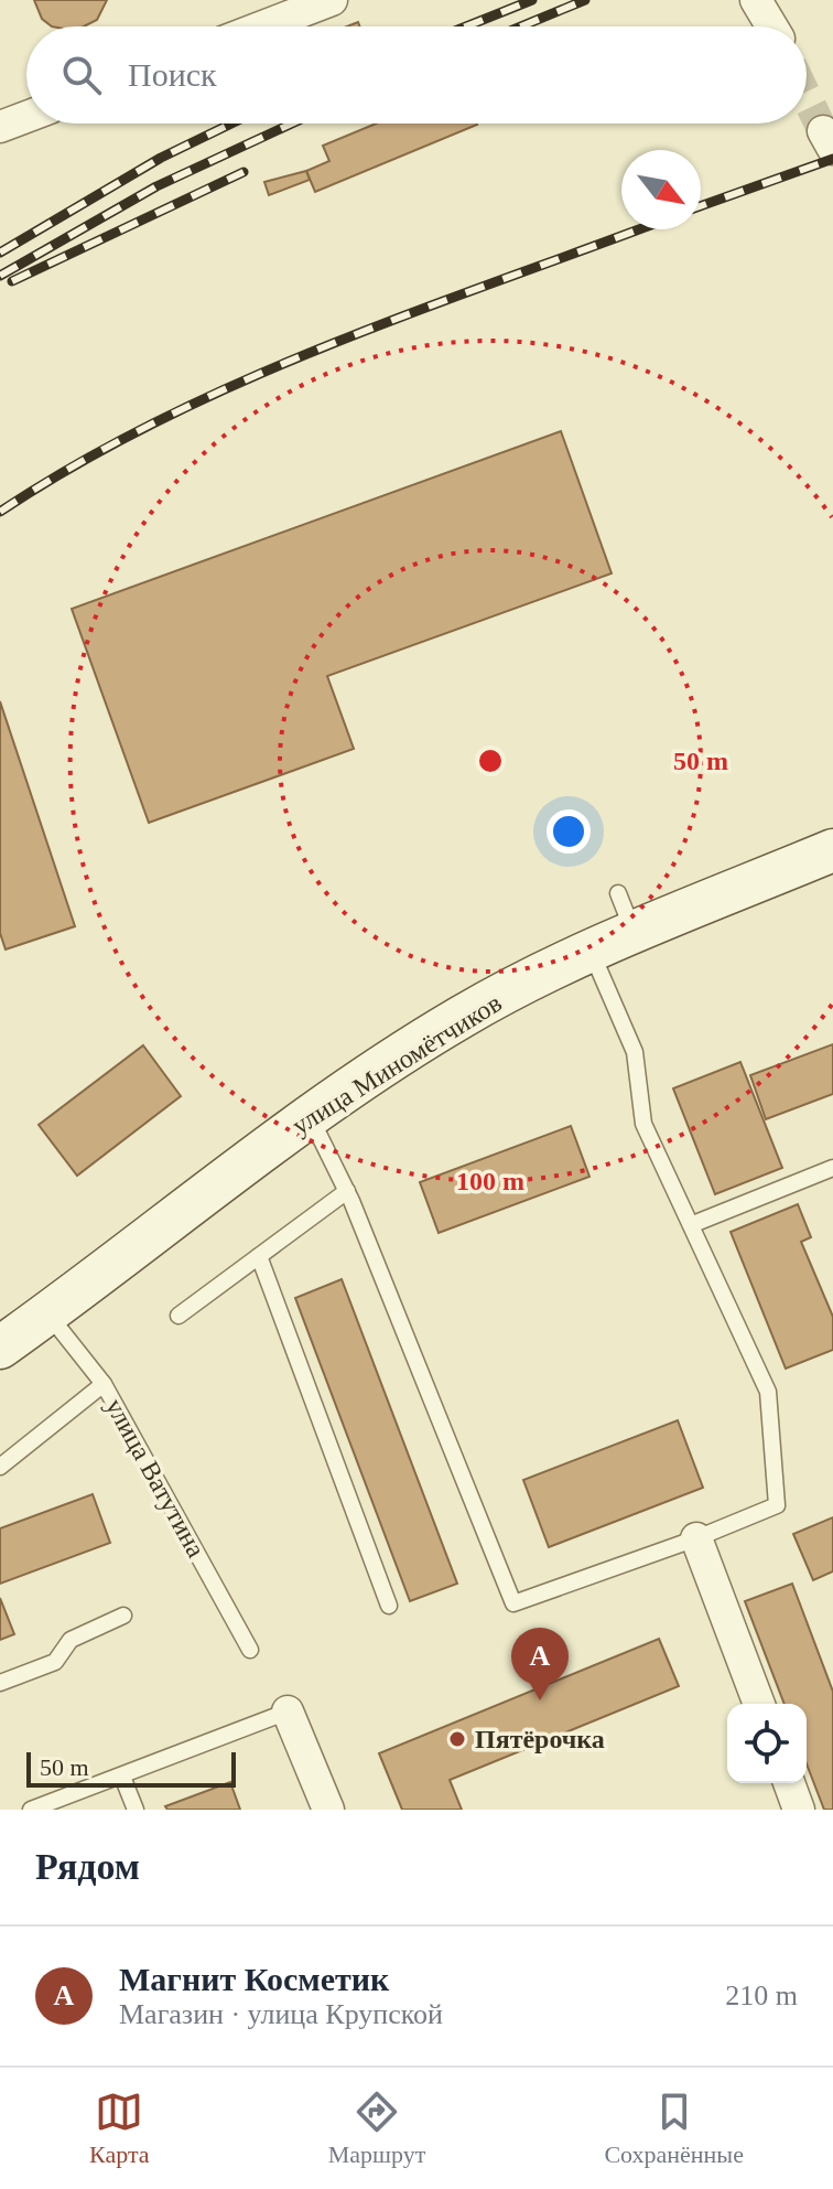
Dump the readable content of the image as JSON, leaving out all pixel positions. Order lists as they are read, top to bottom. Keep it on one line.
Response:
{"streets":{"street":["улица Миномётчиков"],"lane":["улица Ватутина"]},"crossings":[["улица Миномётчиков","улица Ватутина"]],"places":["Пятёрочка"],"scale_bar":"50 m","north":"bottom right","page":{"search":"Поиск","pins":"A","scale":"50 m","heading":"Рядом","list":[{"mark":"A","name":"Магнит Косметик","note":"Магазин · улица Крупской","value":"210 m"}],"nav":["Карта","Маршрут","Сохранённые"]},"rings":["50 m","100 m"]}
